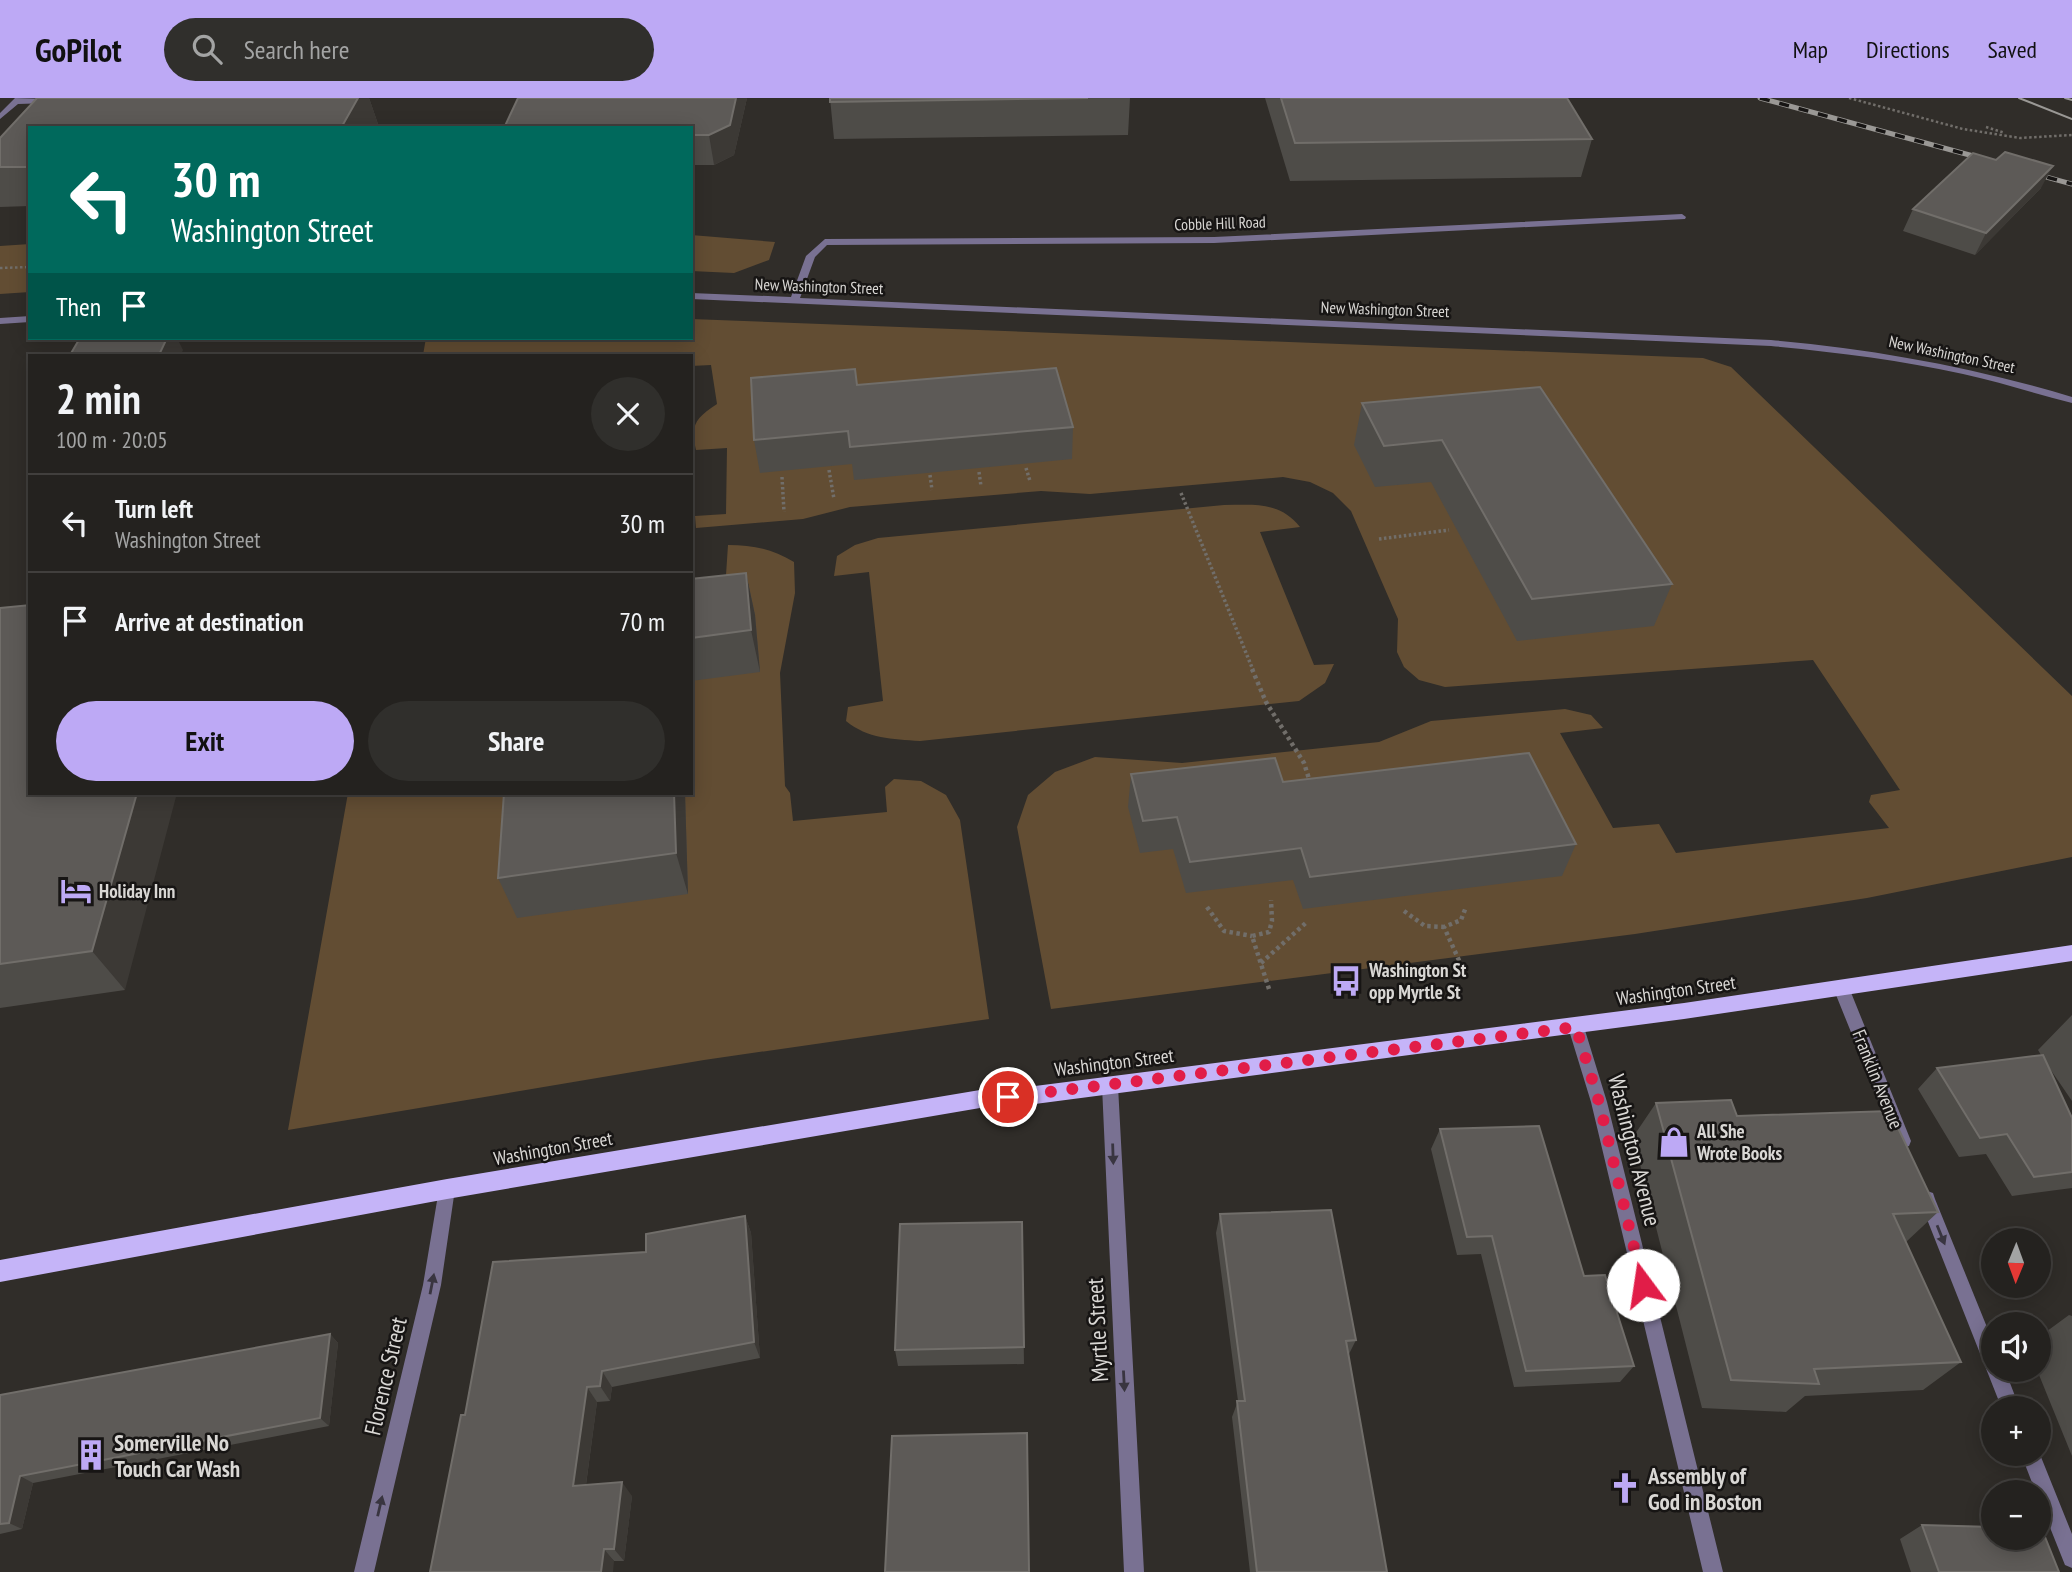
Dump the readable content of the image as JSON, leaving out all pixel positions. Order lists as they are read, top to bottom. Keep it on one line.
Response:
{"streets":{"main road":["Washington Street"],"street":["Cobble Hill Road","New Washington Street","Franklin Avenue","Washington Avenue","Myrtle Street","Florence Street"]},"crossings":[["Cobble Hill Road","New Washington Street"],["Washington Street","Franklin Avenue"],["Washington Street","Washington Avenue"],["Washington Street","Myrtle Street"],["Washington Street","Florence Street"]],"one_way":["Myrtle Street","Florence Street"],"places":{"hotel":["Holiday Inn"],"bus stop":["Washington St opp Myrtle St"],"shop":["All She Wrote Books"],"building":["Somerville No Touch Car Wash"],"church":["Assembly of God in Boston"]},"north":"bottom","page":{"header":"GoPilot","search":"Search here","nav":["Map","Directions","Saved"],"turn":["30 m","Washington Street"],"then":"Then","heading":["2 min","100 m · 20:05"],"list":[{"name":"Turn left","note":"Washington Street","value":"30 m"},{"name":"Arrive at destination","value":"70 m"}],"buttons":["Exit","Share"],"map_buttons":["+","−"]}}
